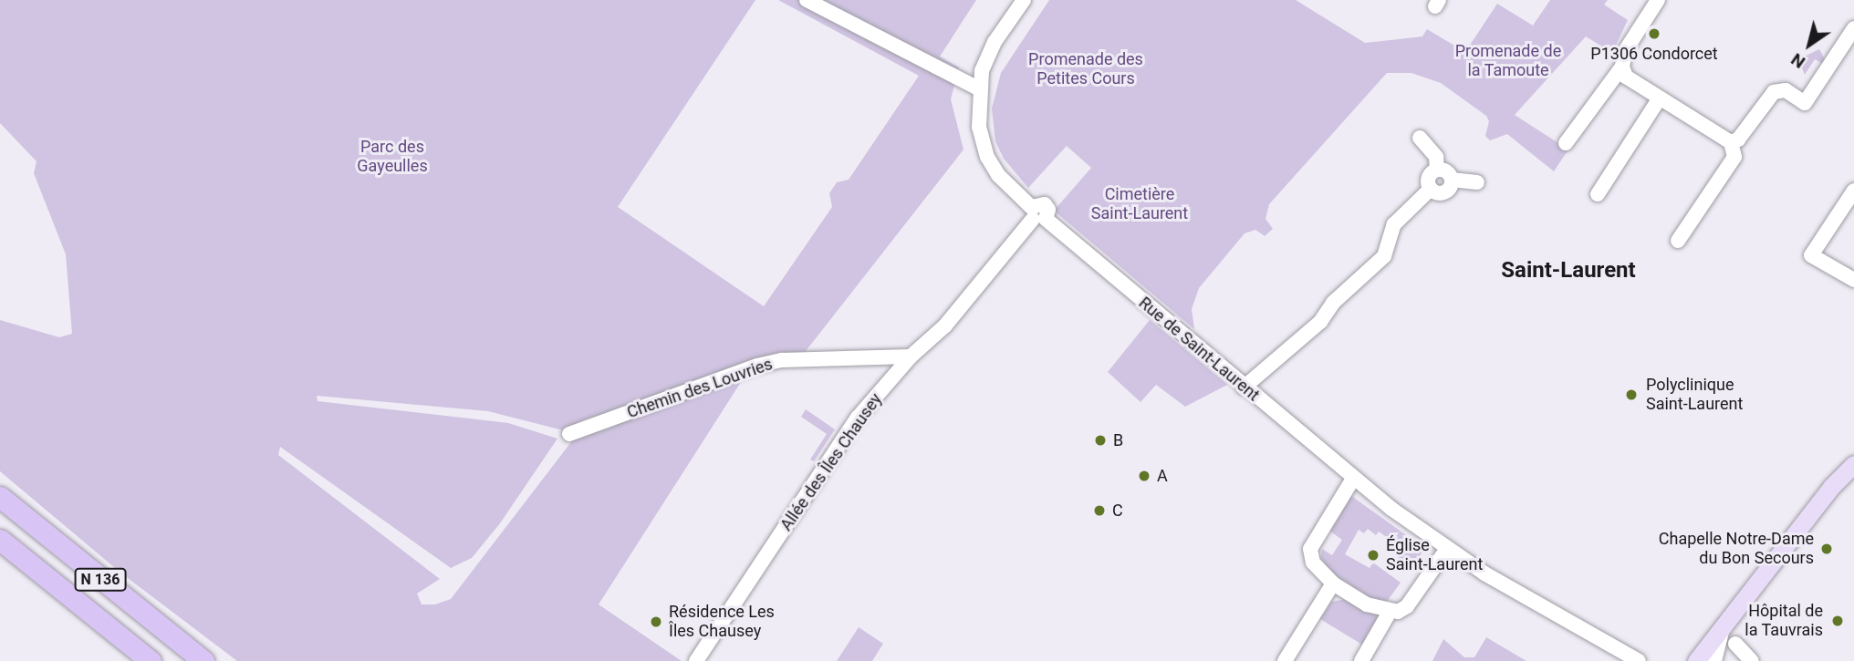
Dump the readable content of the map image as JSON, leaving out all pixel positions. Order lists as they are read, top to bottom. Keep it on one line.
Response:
{"streets":{"highway":["N 136"],"street":["Rue de Saint-Laurent","Chemin des Louvries","Allée des Îles Chausey"]},"crossings":[["Rue de Saint-Laurent","Allée des Îles Chausey"],["Chemin des Louvries","Allée des Îles Chausey"]],"districts":["Saint-Laurent"],"parks":["Promenade de la Tamoute","Promenade des Petites Cours","Parc des Gayeulles","Cimetière Saint-Laurent"],"places":["P1306 Condorcet","Polyclinique Saint-Laurent","B","A","C","Chapelle Notre-Dame du Bon Secours","Église Saint-Laurent","Hôpital de la Tauvrais","Résidence Les Îles Chausey"],"north":"bottom left"}
